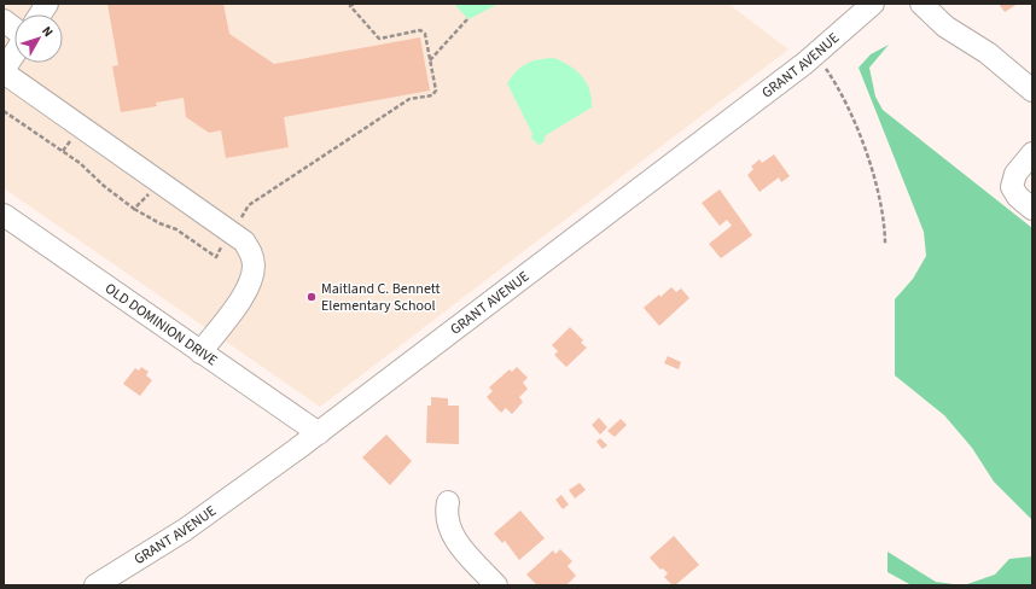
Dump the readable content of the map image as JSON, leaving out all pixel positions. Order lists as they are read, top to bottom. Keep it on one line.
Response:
{"streets":{"street":["GRANT AVENUE","OLD DOMINION DRIVE"]},"crossings":[["GRANT AVENUE","OLD DOMINION DRIVE"]],"places":["Maitland C. Bennett Elementary School"],"north":"top right"}
